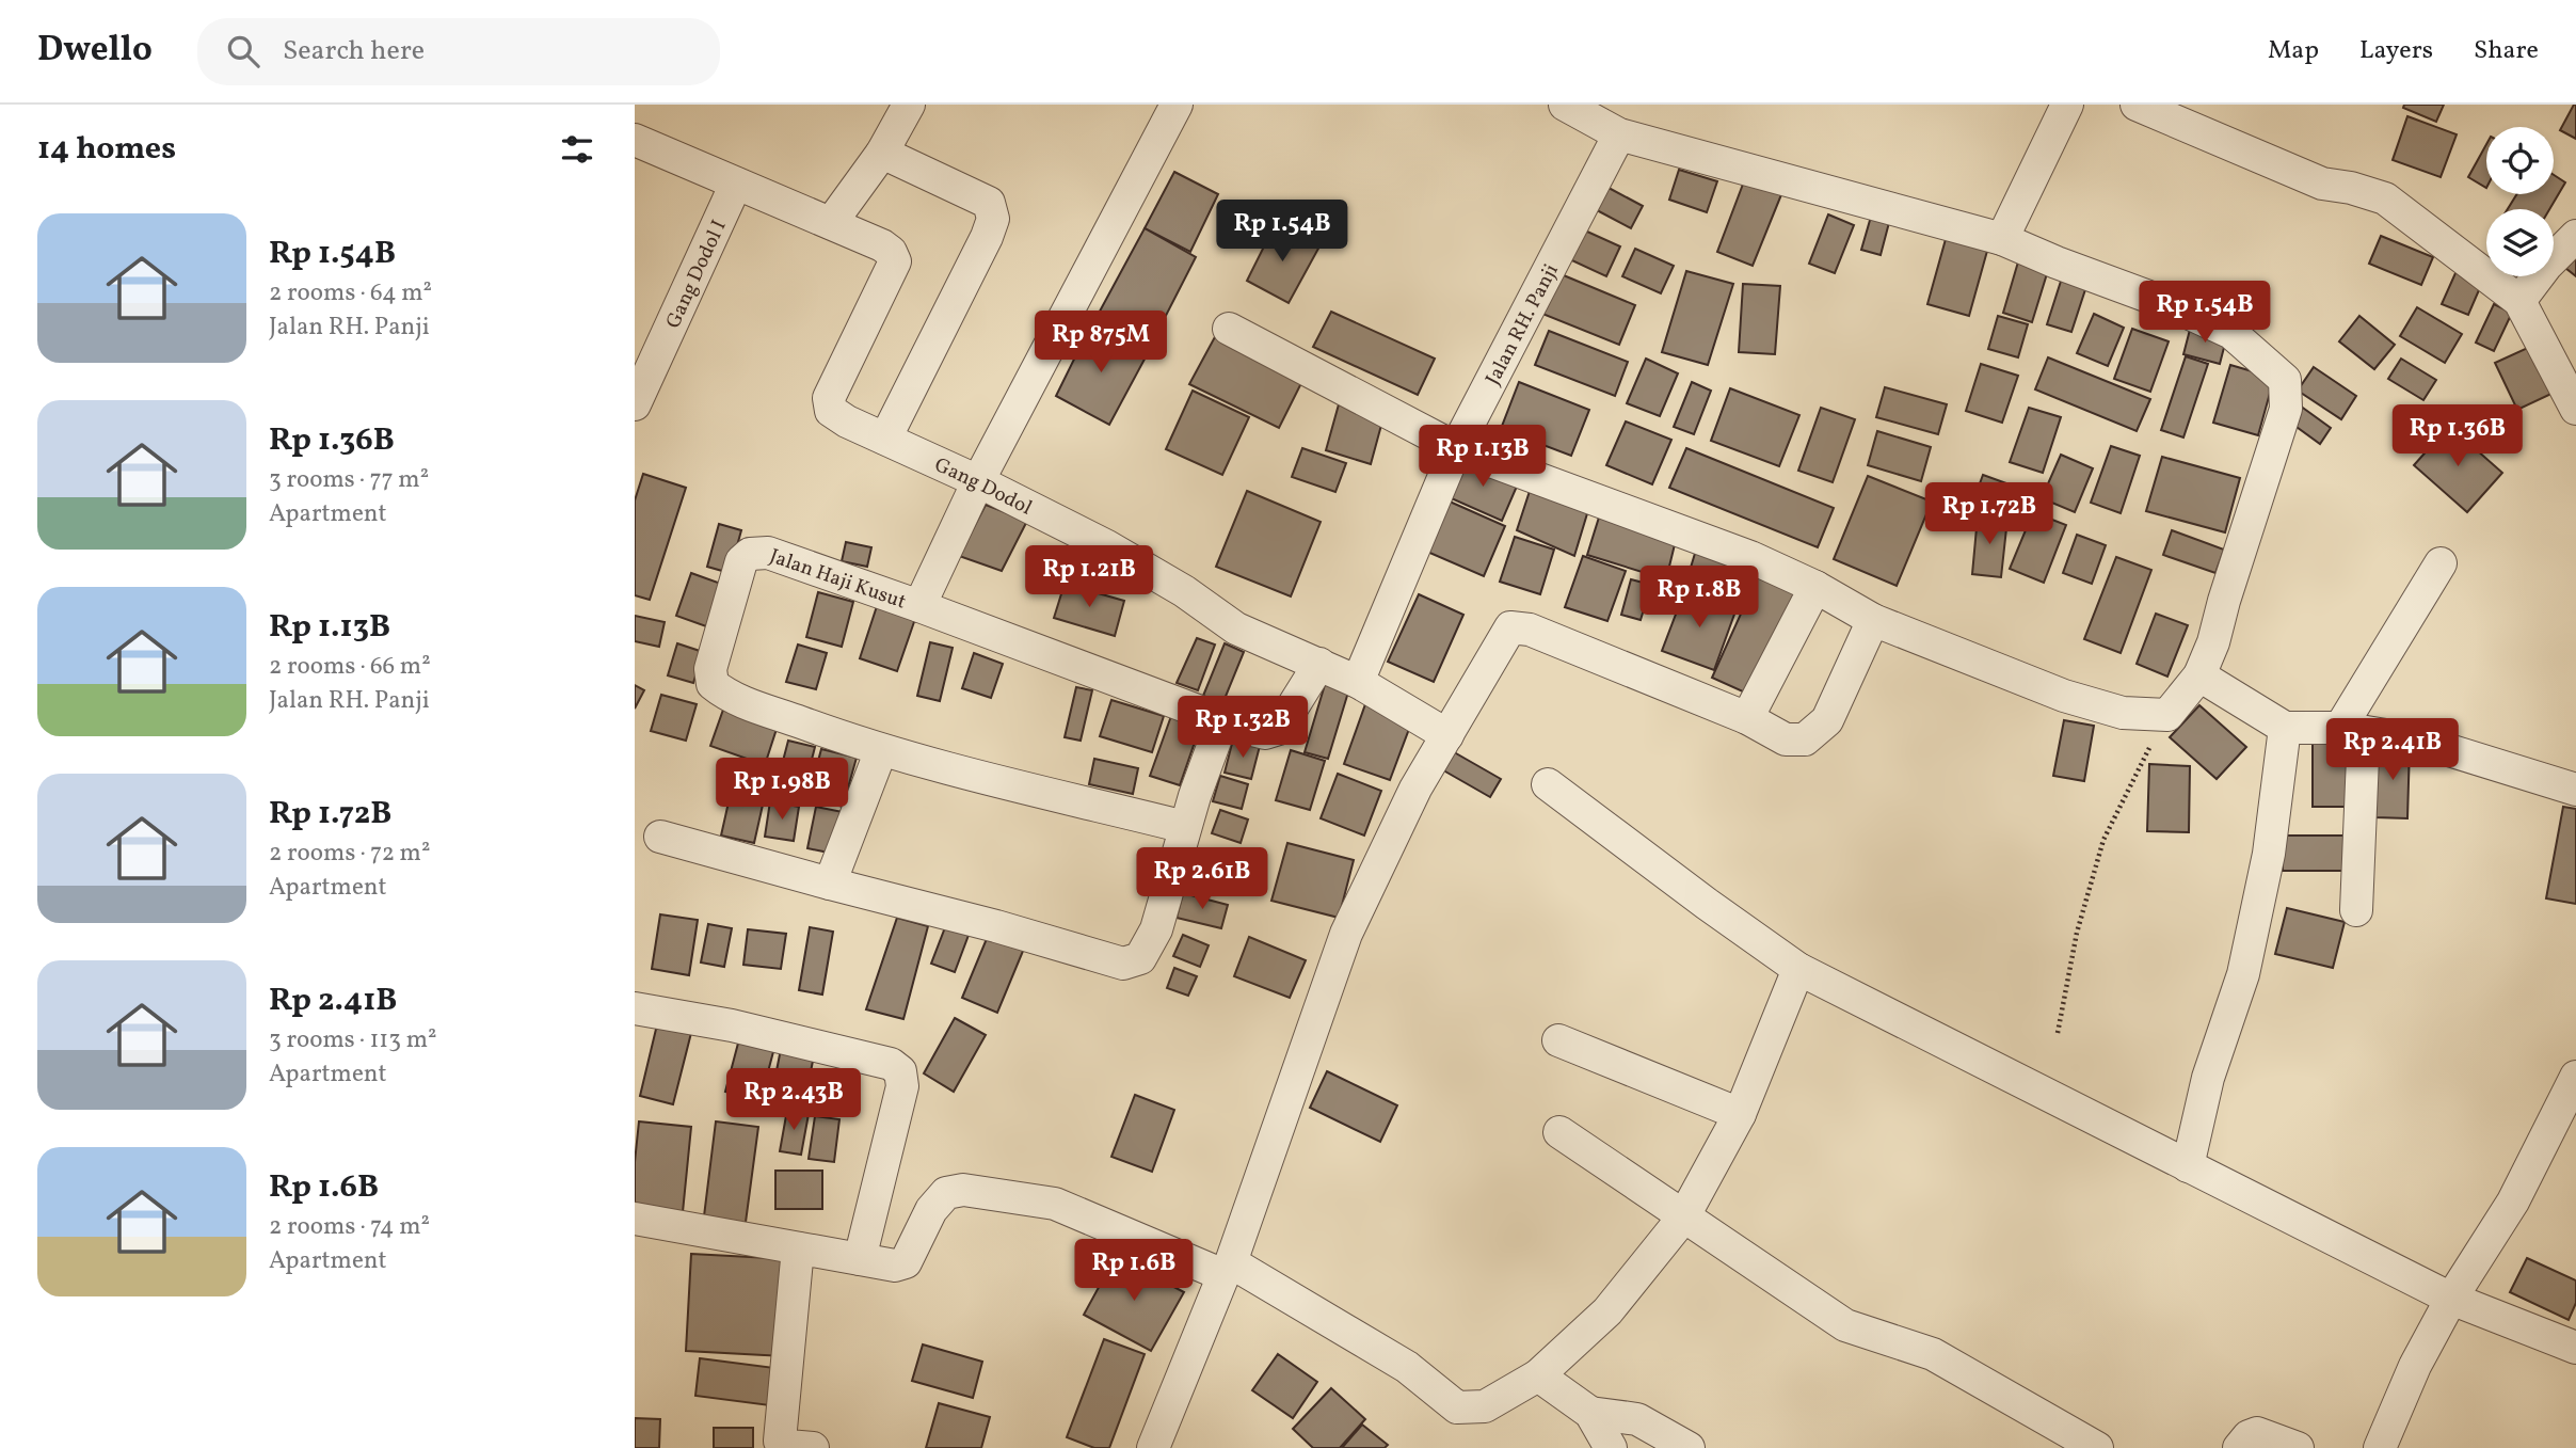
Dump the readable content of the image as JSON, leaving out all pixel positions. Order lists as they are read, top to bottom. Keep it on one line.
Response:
{"streets":{"street":["Gang Dodol I","Jalan RH. Panji","Gang Dodol","Jalan Haji Kusut"]},"crossings":[["Gang Dodol I","Gang Dodol"],["Jalan RH. Panji","Gang Dodol"],["Gang Dodol","Jalan Haji Kusut"]],"page":{"header":"Dwello","search":"Search here","nav":["Map","Layers","Share"],"heading":"14 homes","list":[{"name":"Rp 1.54B","note":"2 rooms · 64 m² · Jalan RH. Panji"},{"name":"Rp 1.36B","note":"3 rooms · 77 m² · Apartment"},{"name":"Rp 1.13B","note":"2 rooms · 66 m² · Jalan RH. Panji"},{"name":"Rp 1.72B","note":"2 rooms · 72 m² · Apartment"},{"name":"Rp 2.41B","note":"3 rooms · 113 m² · Apartment"},{"name":"Rp 1.6B","note":"2 rooms · 74 m² · Apartment"}],"price":["Rp 1.54B","Rp 1.54B","Rp 875M","Rp 1.36B","Rp 1.13B","Rp 1.72B","Rp 1.21B","Rp 1.8B","Rp 1.32B","Rp 2.41B","Rp 1.98B","Rp 2.61B","Rp 2.43B","Rp 1.6B"]}}
